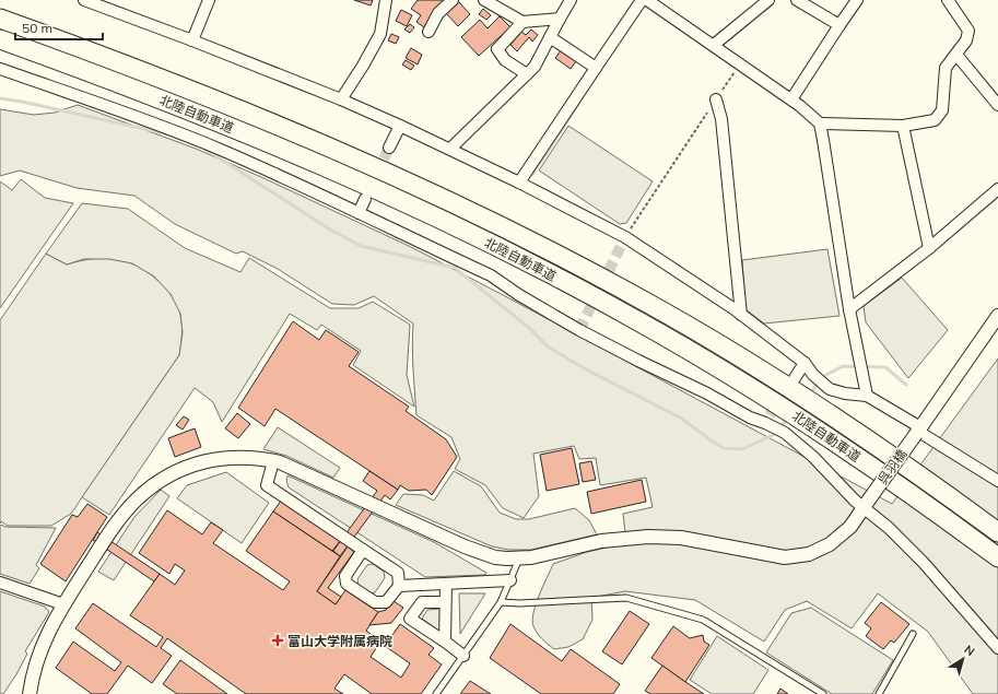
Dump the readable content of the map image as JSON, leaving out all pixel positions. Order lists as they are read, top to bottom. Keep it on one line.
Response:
{"streets":{"highway":["北陸自動車道"],"street":["呉羽橋"]},"places":{"health":["富山大学附属病院"]},"scale_bar":"50 m","north":"top right"}
